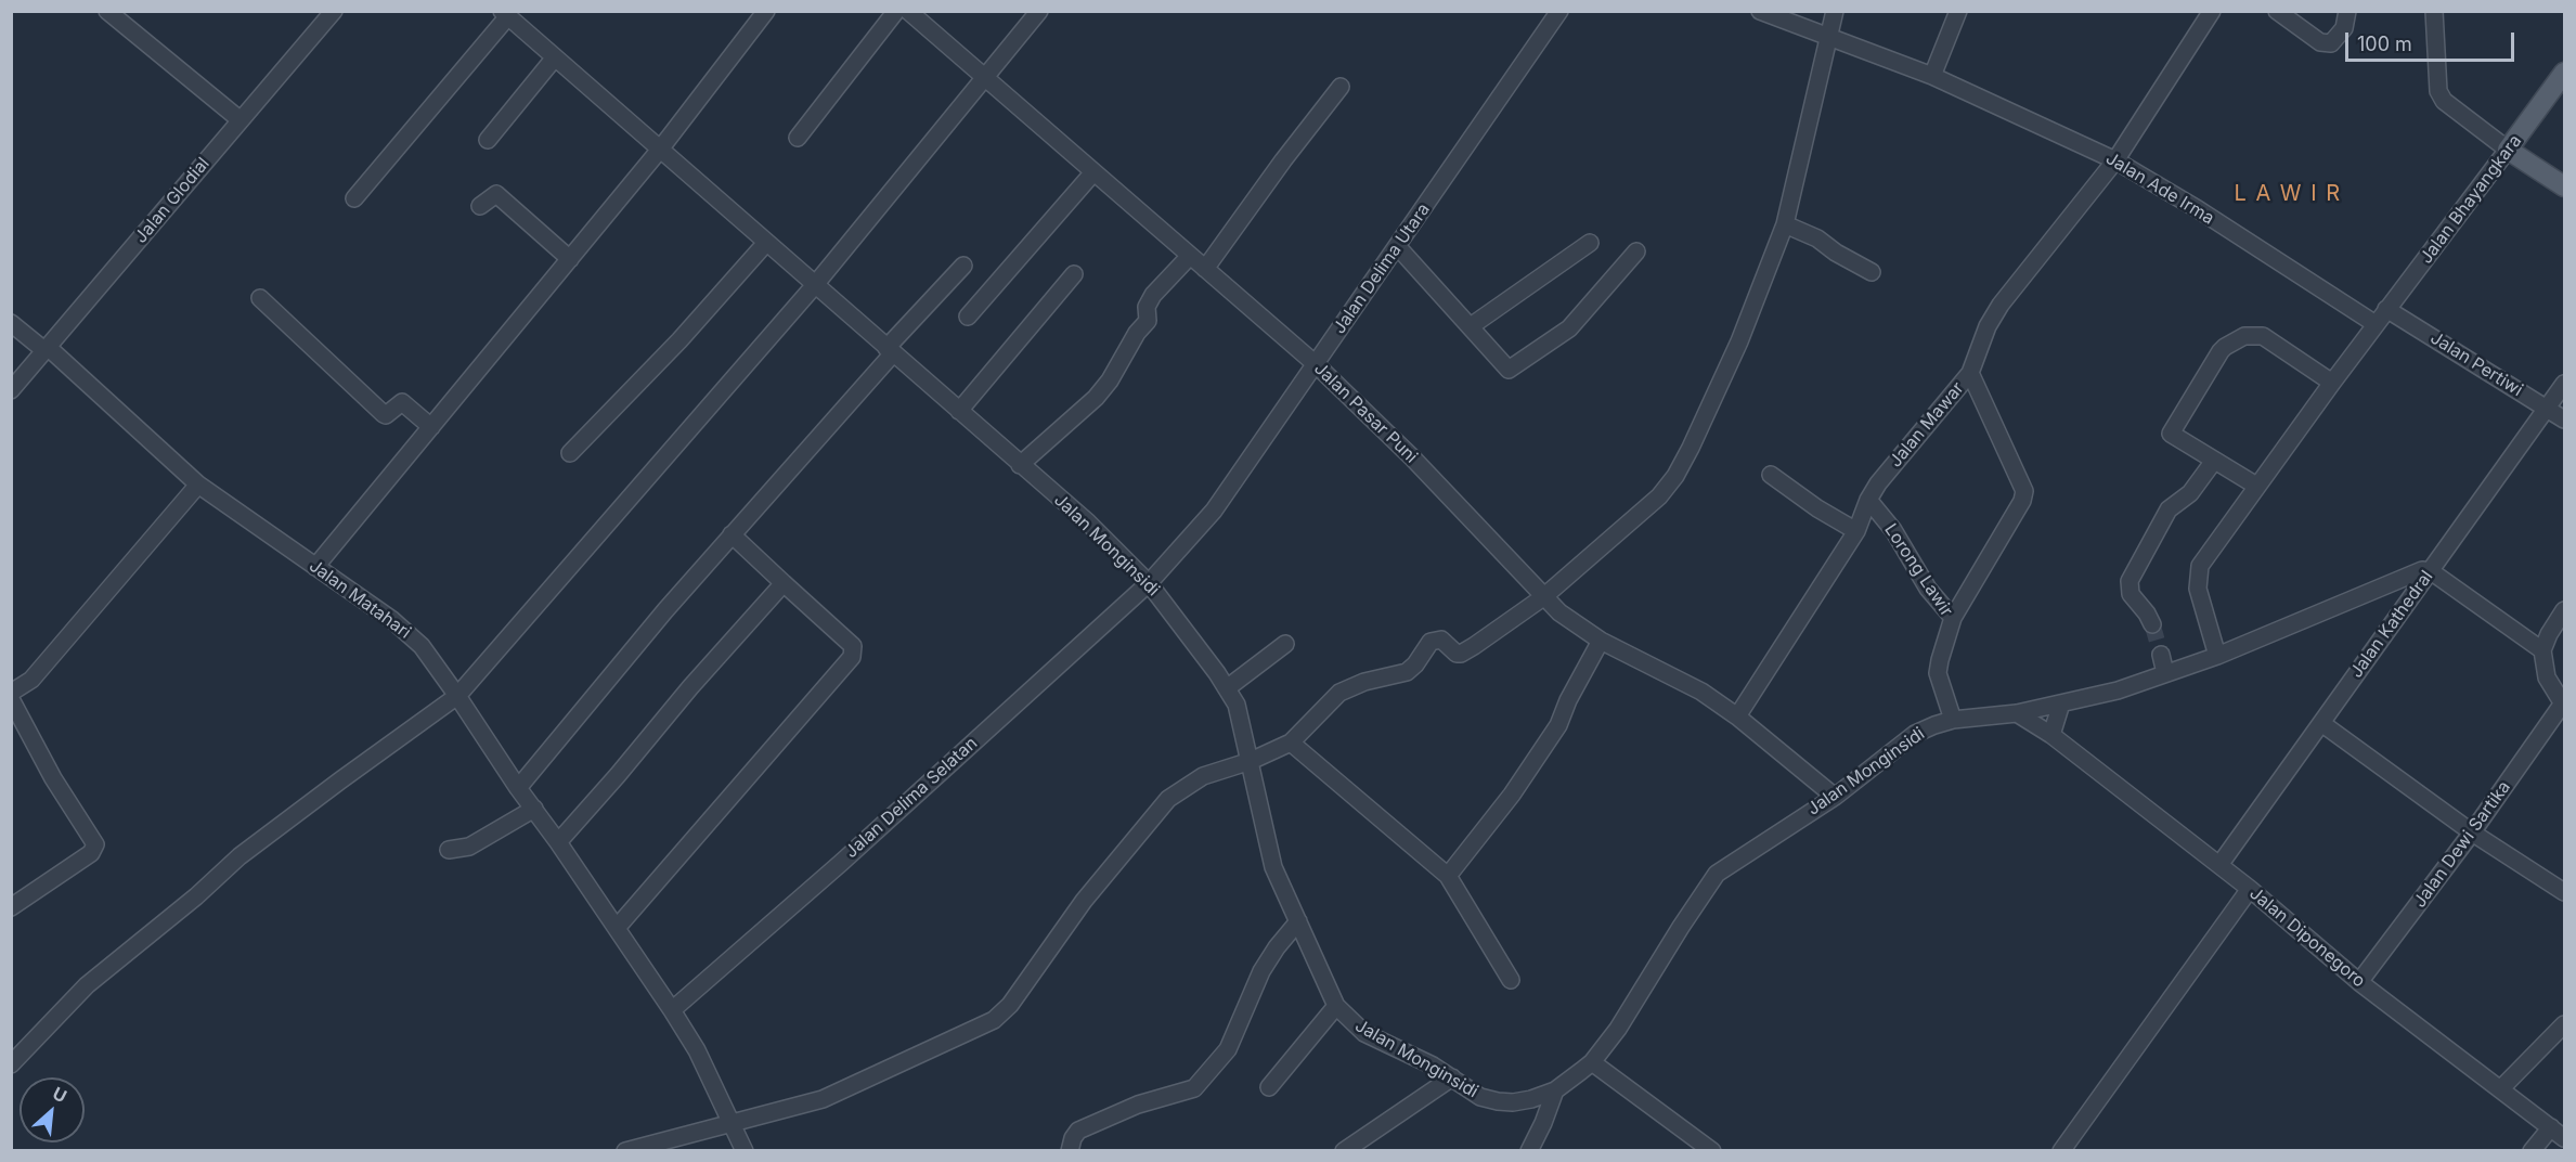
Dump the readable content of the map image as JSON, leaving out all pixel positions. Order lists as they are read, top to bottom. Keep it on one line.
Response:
{"streets":{"main road":["Jalan Bhayangkara"],"street":["Jalan Ade Irma","Jalan Glodial","Jalan Delima Utara","Jalan Pertiwi","Jalan Pasar Puni","Jalan Mawar","Jalan Monginsidi","Lorong Lawir","Jalan Matahari","Jalan Kathedral","Jalan Delima Selatan","Jalan Dewi Sartika","Jalan Diponegoro"]},"crossings":[["Jalan Ade Irma","Jalan Bhayangkara"],["Jalan Ade Irma","Jalan Mawar"],["Jalan Bhayangkara","Jalan Pertiwi"],["Jalan Bhayangkara","Jalan Monginsidi"],["Jalan Glodial","Jalan Matahari"],["Jalan Delima Utara","Jalan Pasar Puni"],["Jalan Delima Utara","Jalan Monginsidi"],["Jalan Delima Utara","Jalan Delima Selatan"],["Jalan Pertiwi","Jalan Kathedral"],["Jalan Pasar Puni","Jalan Mawar"],["Jalan Pasar Puni","Jalan Monginsidi"],["Jalan Mawar","Lorong Lawir"],["Jalan Monginsidi","Lorong Lawir"],["Jalan Monginsidi","Jalan Kathedral"],["Jalan Monginsidi","Jalan Delima Selatan"],["Jalan Monginsidi","Jalan Diponegoro"],["Jalan Matahari","Jalan Delima Selatan"],["Jalan Kathedral","Jalan Diponegoro"],["Jalan Dewi Sartika","Jalan Diponegoro"]],"districts":["L A W I R"],"scale_bar":"100 m","north":"top right"}
